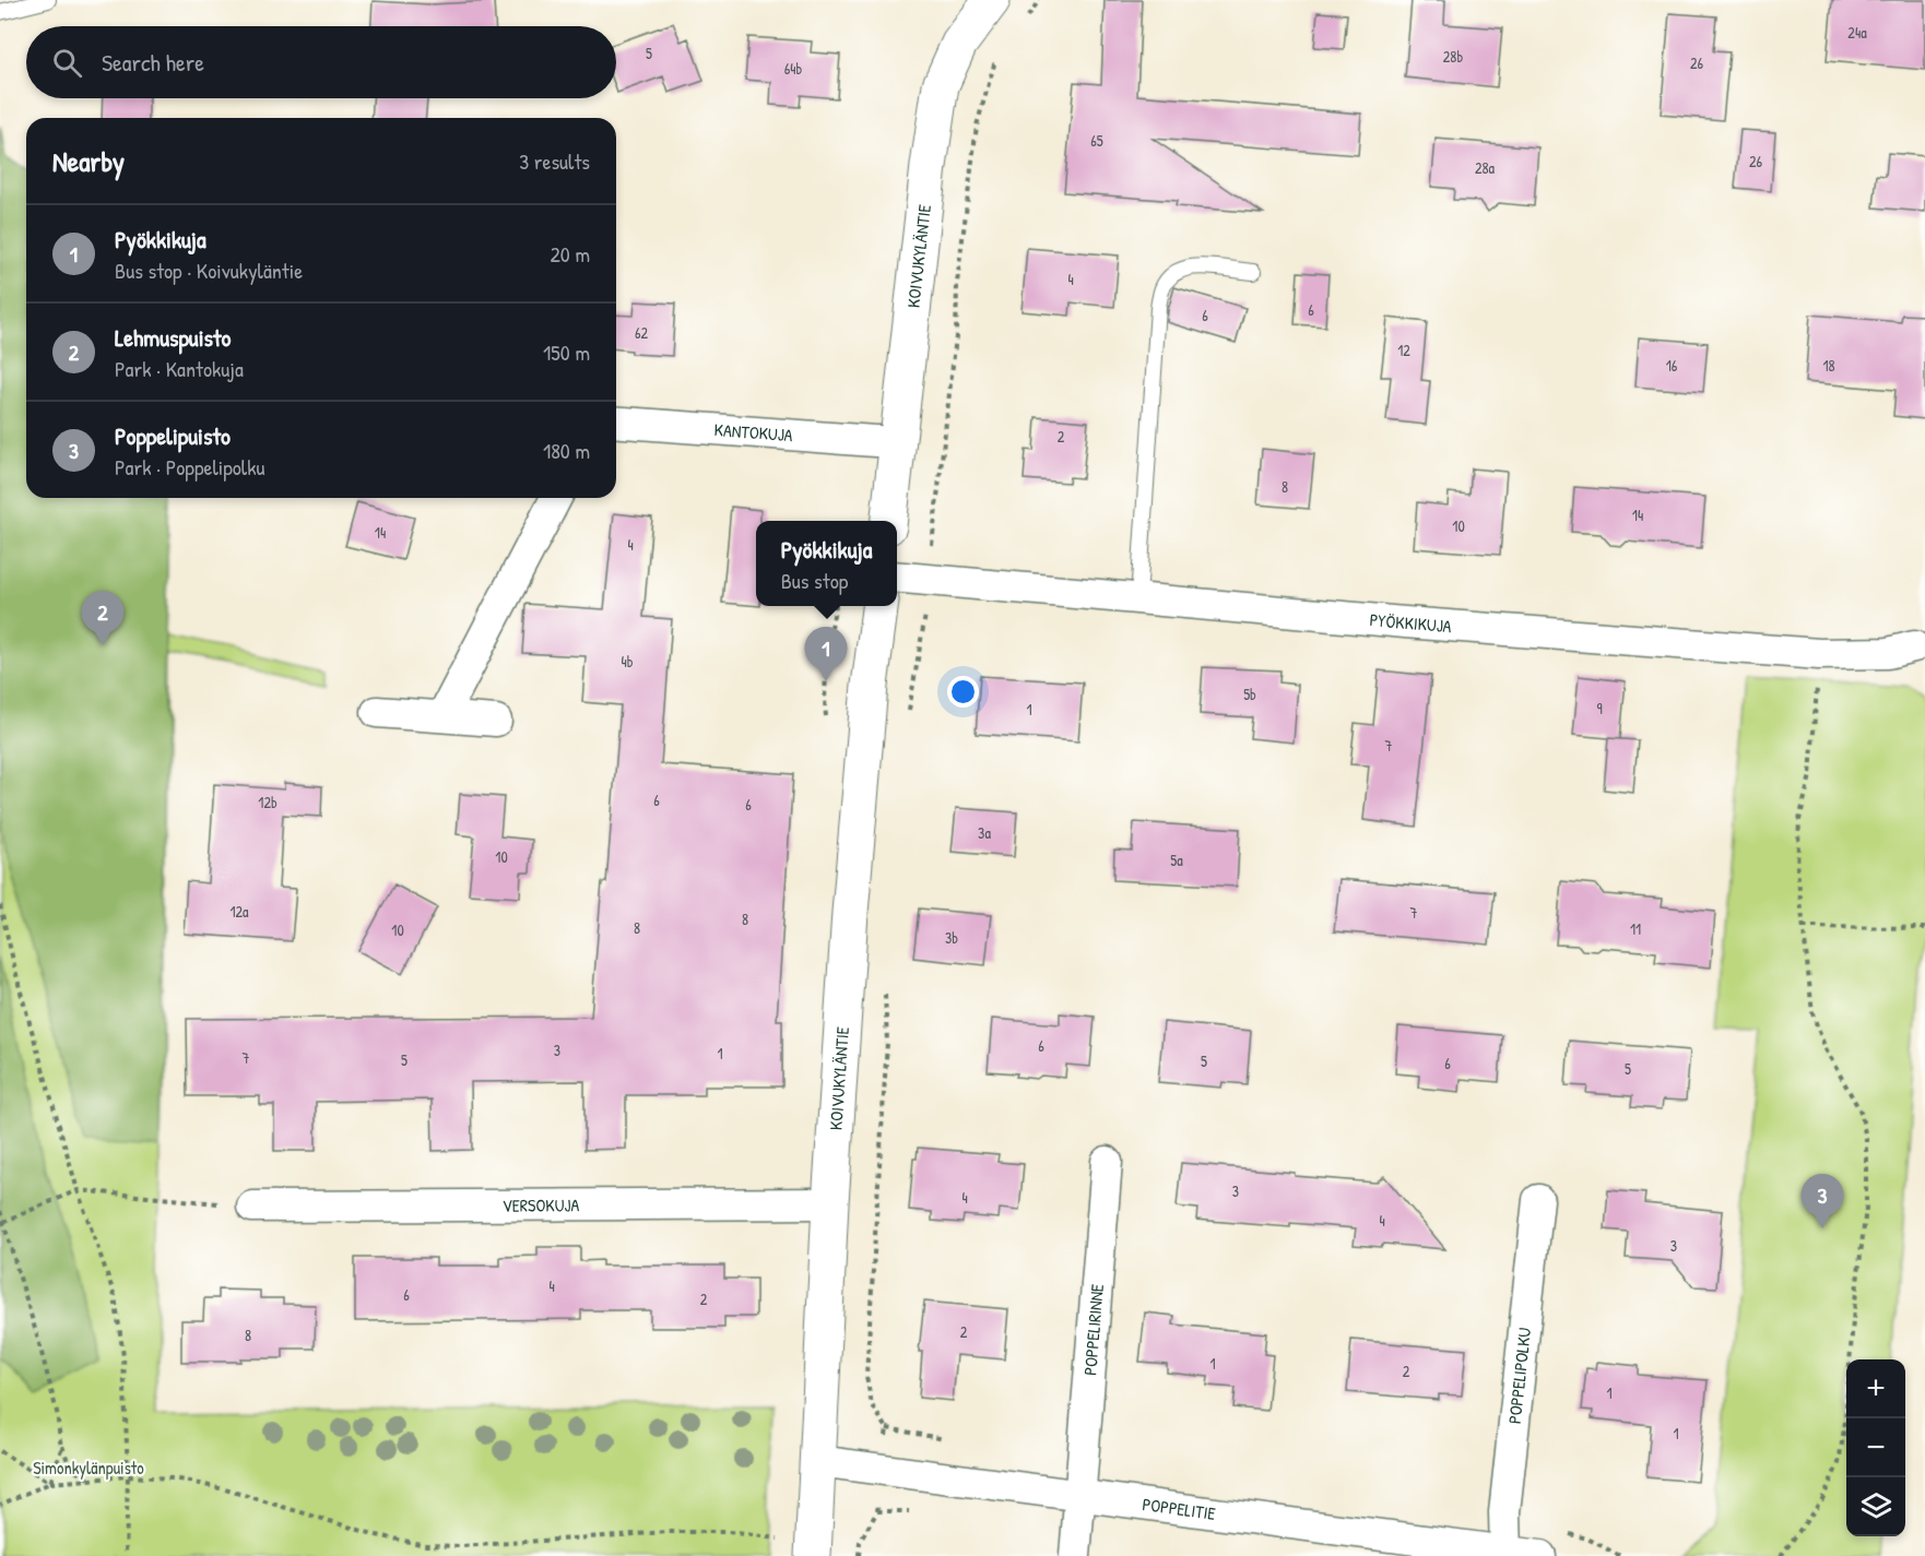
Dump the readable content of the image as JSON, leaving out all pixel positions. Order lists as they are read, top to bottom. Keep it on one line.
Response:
{"streets":{"main road":["KOIVUKYLÄNTIE"],"street":["KANTOKUJA","PYÖKKIKUJA","VERSOKUJA","POPPELIRINNE","POPPELIPOLKU","POPPELITIE"]},"crossings":[["KOIVUKYLÄNTIE","KANTOKUJA"],["KOIVUKYLÄNTIE","VERSOKUJA"],["KOIVUKYLÄNTIE","POPPELITIE"],["POPPELIRINNE","POPPELITIE"],["POPPELIPOLKU","POPPELITIE"]],"parks":["Simonkylänpuisto"],"house_numbers":["24a","5","28b","26","64b","65","26","28a","4","6","6","62","12","16","18","2","8","14","10","14","4","4b","5b","9","1","7","6","12b","6","3a","10","5a","12a","7","8","8","11","10","3b","6","3","1","7","5","5","6","5","3","4","4","3","4","6","2","2","8","1","2","1","1"],"page":{"search":"Search here","heading":["Nearby","3 results"],"list":[{"mark":"1","name":"Pyökkikuja","note":"Bus stop · Koivukyläntie","value":"20 m"},{"mark":"2","name":"Lehmuspuisto","note":"Park · Kantokuja","value":"150 m"},{"mark":"3","name":"Poppelipuisto","note":"Park · Poppelipolku","value":"180 m"}],"popup":["Pyökkikuja","Bus stop"],"pins":["2","1","3"],"map_buttons":["+","−"]}}
